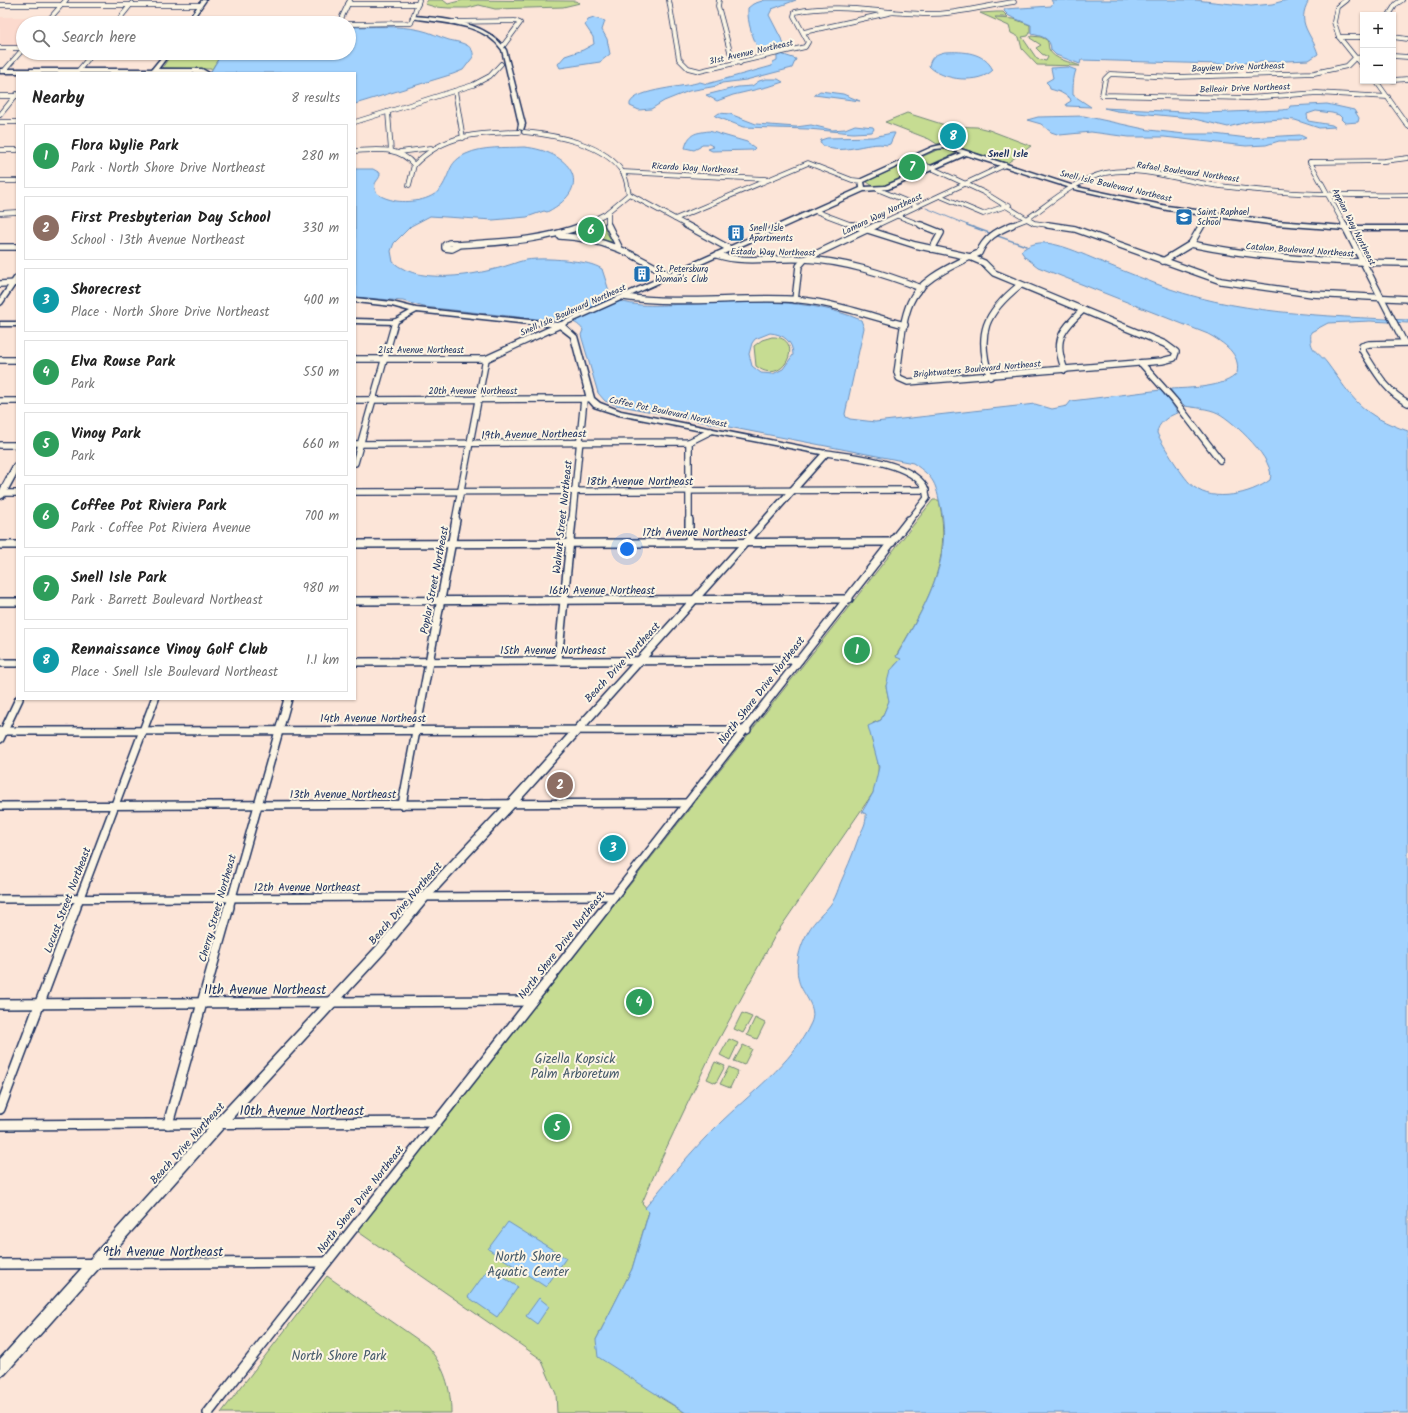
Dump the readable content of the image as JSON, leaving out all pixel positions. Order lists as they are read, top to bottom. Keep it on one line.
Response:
{"streets":{"street":["31st Avenue Northeast","Bayview Drive Northeast","Belleair Drive Northeast","Ricardo Way Northeast","Rafael Boulevard Northeast","Snell Isle Boulevard Northeast","Lamara Way Northeast","Appian Way Northeast","Catalan Boulevard Northeast","Estado Way Northeast","21st Avenue Northeast","Brightwaters Boulevard Northeast","20th Avenue Northeast","Coffee Pot Boulevard Northeast","19th Avenue Northeast","18th Avenue Northeast","Walnut Street Northeast","17th Avenue Northeast","Poplar Street Northeast","16th Avenue Northeast","15th Avenue Northeast","Beach Drive Northeast","North Shore Drive Northeast","14th Avenue Northeast","13th Avenue Northeast","12th Avenue Northeast","Locust Street Northeast","Cherry Street Northeast","11th Avenue Northeast","10th Avenue Northeast","9th Avenue Northeast"]},"crossings":[["Bayview Drive Northeast","Belleair Drive Northeast"],["Rafael Boulevard Northeast","Snell Isle Boulevard Northeast"],["Rafael Boulevard Northeast","Appian Way Northeast"],["Snell Isle Boulevard Northeast","Lamara Way Northeast"],["Snell Isle Boulevard Northeast","Appian Way Northeast"],["Snell Isle Boulevard Northeast","Estado Way Northeast"],["Snell Isle Boulevard Northeast","21st Avenue Northeast"],["Snell Isle Boulevard Northeast","Brightwaters Boulevard Northeast"],["Snell Isle Boulevard Northeast","Poplar Street Northeast"],["Lamara Way Northeast","Estado Way Northeast"],["Lamara Way Northeast","Brightwaters Boulevard Northeast"],["Appian Way Northeast","Catalan Boulevard Northeast"],["21st Avenue Northeast","Poplar Street Northeast"],["20th Avenue Northeast","Coffee Pot Boulevard Northeast"],["20th Avenue Northeast","Walnut Street Northeast"],["20th Avenue Northeast","Poplar Street Northeast"],["Coffee Pot Boulevard Northeast","19th Avenue Northeast"],["Coffee Pot Boulevard Northeast","18th Avenue Northeast"],["Coffee Pot Boulevard Northeast","Walnut Street Northeast"],["Coffee Pot Boulevard Northeast","Beach Drive Northeast"],["Coffee Pot Boulevard Northeast","North Shore Drive Northeast"],["19th Avenue Northeast","Walnut Street Northeast"],["19th Avenue Northeast","Poplar Street Northeast"],["18th Avenue Northeast","Walnut Street Northeast"],["18th Avenue Northeast","Poplar Street Northeast"],["18th Avenue Northeast","Beach Drive Northeast"],["18th Avenue Northeast","North Shore Drive Northeast"],["Walnut Street Northeast","17th Avenue Northeast"],["Walnut Street Northeast","16th Avenue Northeast"],["Walnut Street Northeast","15th Avenue Northeast"],["17th Avenue Northeast","Poplar Street Northeast"],["17th Avenue Northeast","Beach Drive Northeast"],["17th Avenue Northeast","North Shore Drive Northeast"],["Poplar Street Northeast","16th Avenue Northeast"],["Poplar Street Northeast","15th Avenue Northeast"],["Poplar Street Northeast","14th Avenue Northeast"],["Poplar Street Northeast","13th Avenue Northeast"],["16th Avenue Northeast","Beach Drive Northeast"],["16th Avenue Northeast","North Shore Drive Northeast"],["15th Avenue Northeast","Beach Drive Northeast"],["15th Avenue Northeast","North Shore Drive Northeast"],["Beach Drive Northeast","14th Avenue Northeast"],["Beach Drive Northeast","13th Avenue Northeast"],["Beach Drive Northeast","12th Avenue Northeast"],["Beach Drive Northeast","11th Avenue Northeast"],["Beach Drive Northeast","10th Avenue Northeast"],["Beach Drive Northeast","9th Avenue Northeast"],["North Shore Drive Northeast","14th Avenue Northeast"],["North Shore Drive Northeast","13th Avenue Northeast"],["North Shore Drive Northeast","12th Avenue Northeast"],["North Shore Drive Northeast","11th Avenue Northeast"],["North Shore Drive Northeast","10th Avenue Northeast"],["North Shore Drive Northeast","9th Avenue Northeast"],["14th Avenue Northeast","Locust Street Northeast"],["14th Avenue Northeast","Cherry Street Northeast"],["13th Avenue Northeast","Locust Street Northeast"],["13th Avenue Northeast","Cherry Street Northeast"],["12th Avenue Northeast","Locust Street Northeast"],["12th Avenue Northeast","Cherry Street Northeast"],["Locust Street Northeast","11th Avenue Northeast"],["Cherry Street Northeast","11th Avenue Northeast"],["Cherry Street Northeast","10th Avenue Northeast"]],"districts":["Snell Isle"],"parks":["Gizella Kopsick Palm Arboretum","North Shore Aquatic Center","North Shore Park"],"places":{"school or university":["Saint Raphael School"],"building":["Snell Isle Apartments","St. Petersburg Woman's Club"]},"page":{"map_buttons":["+","−"],"search":"Search here","heading":["Nearby","8 results"],"pins":["8","7","6","1","2","3","4","5"],"list":[{"mark":"1","name":"Flora Wylie Park","note":"Park · North Shore Drive Northeast","value":"280 m"},{"mark":"2","name":"First Presbyterian Day School","note":"School · 13th Avenue Northeast","value":"330 m"},{"mark":"3","name":"Shorecrest","note":"Place · North Shore Drive Northeast","value":"400 m"},{"mark":"4","name":"Elva Rouse Park","note":"Park","value":"550 m"},{"mark":"5","name":"Vinoy Park","note":"Park","value":"660 m"},{"mark":"6","name":"Coffee Pot Riviera Park","note":"Park · Coffee Pot Riviera Avenue","value":"700 m"},{"mark":"7","name":"Snell Isle Park","note":"Park · Barrett Boulevard Northeast","value":"980 m"},{"mark":"8","name":"Rennaissance Vinoy Golf Club","note":"Place · Snell Isle Boulevard Northeast","value":"1.1 km"}]}}
